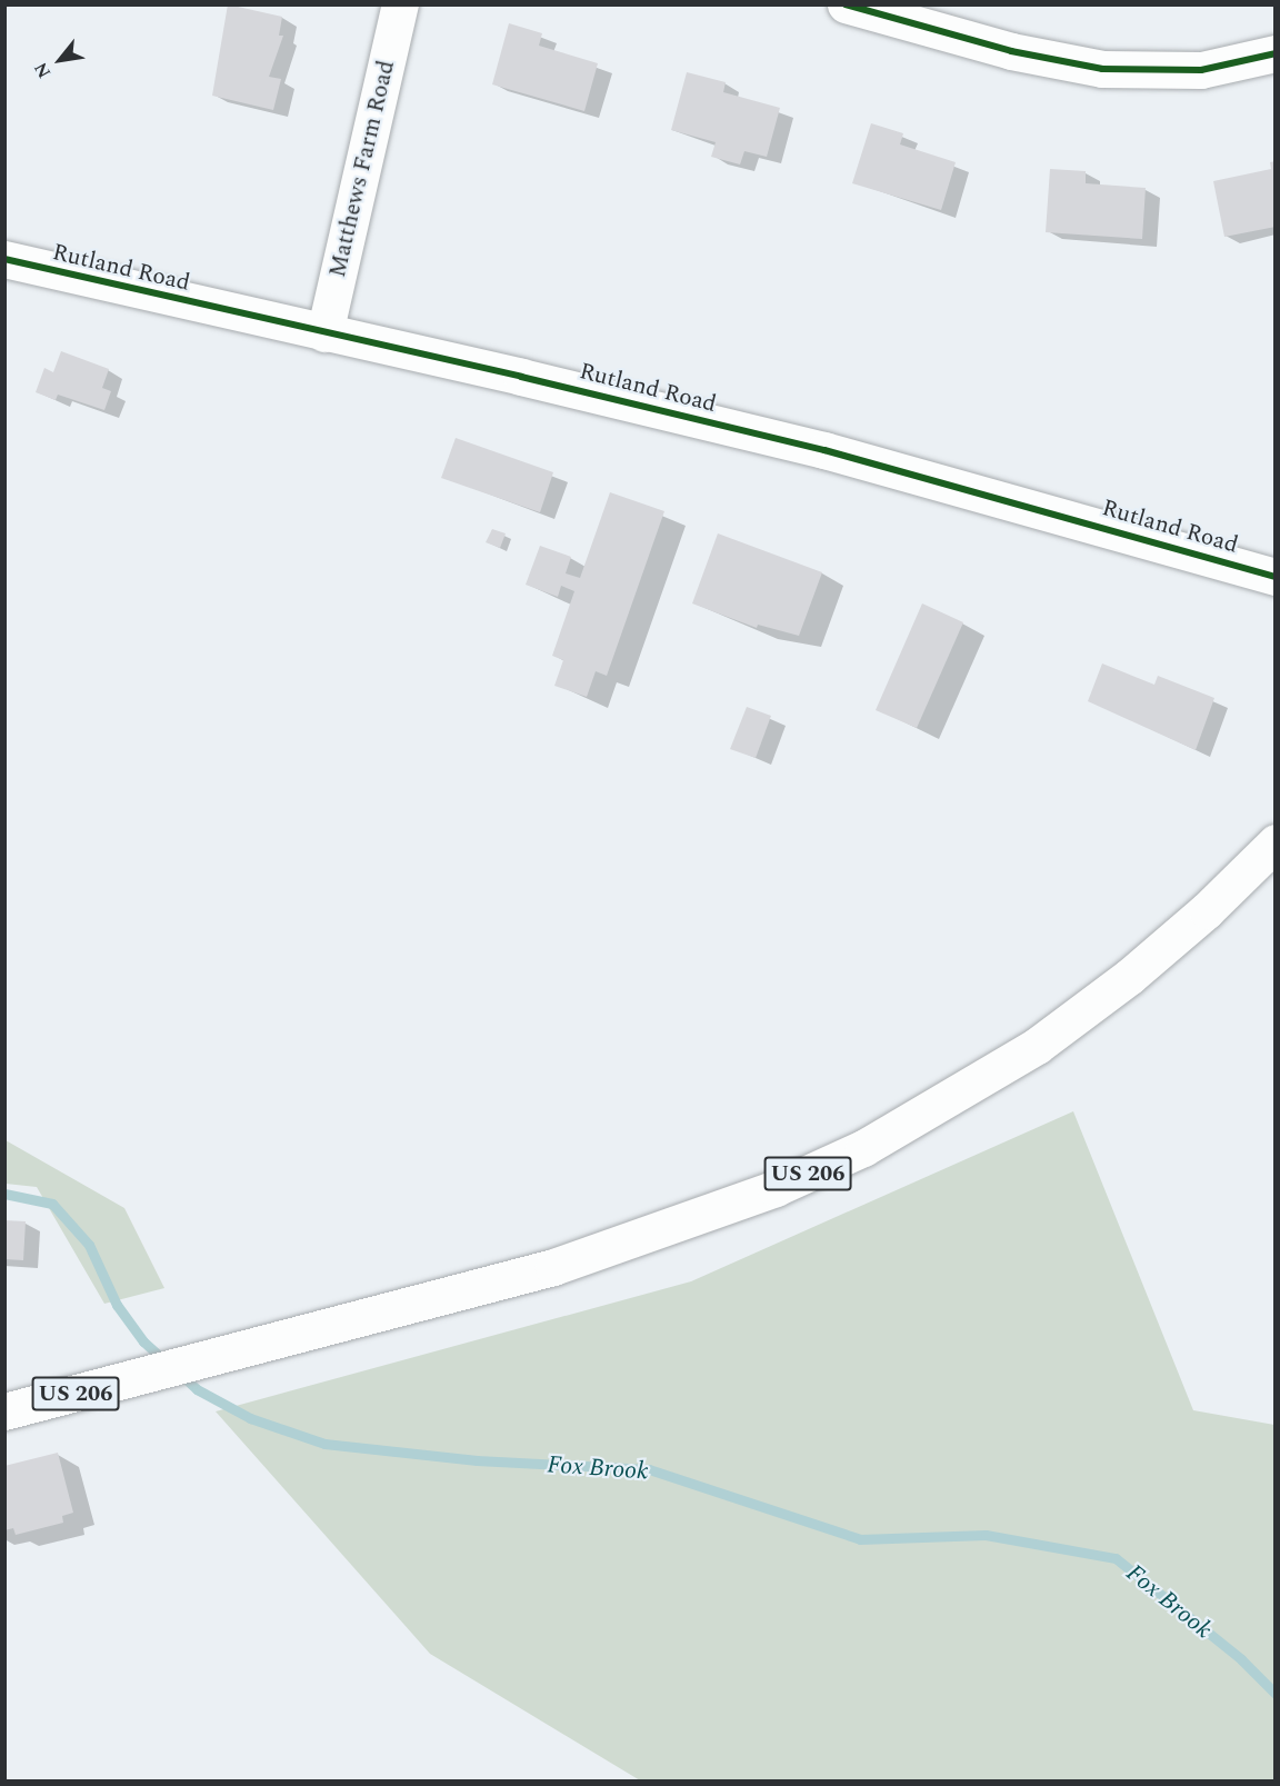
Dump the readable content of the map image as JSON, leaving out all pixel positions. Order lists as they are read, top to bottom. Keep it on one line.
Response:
{"streets":{"main road":["Matthews Farm Road","Rutland Road","US 206"]},"crossings":[["Matthews Farm Road","Rutland Road"]],"water":["Fox Brook"],"north":"bottom left"}
